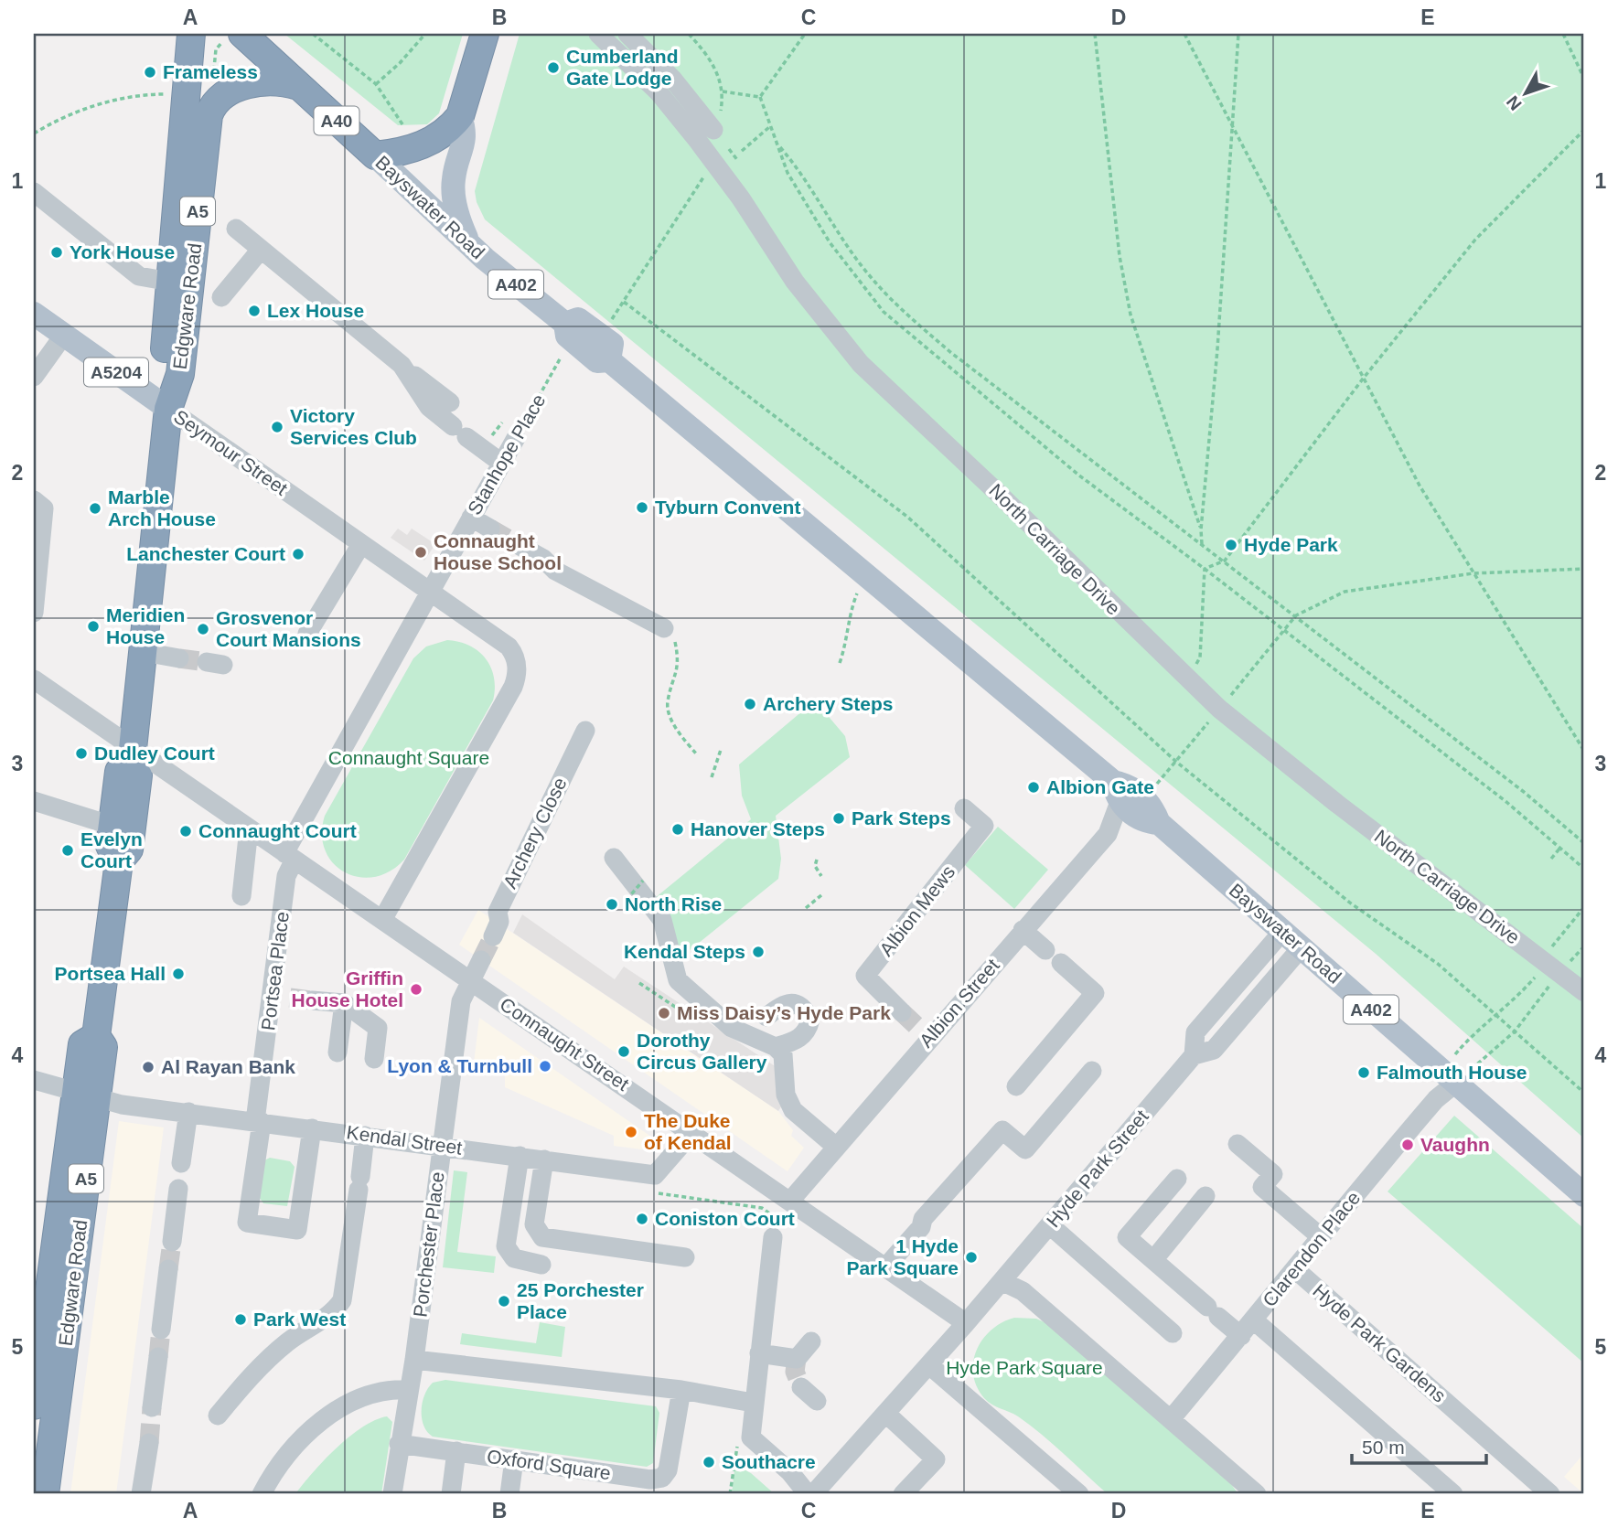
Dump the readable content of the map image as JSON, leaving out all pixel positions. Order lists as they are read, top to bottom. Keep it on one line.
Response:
{"streets":{"highway":["A40","Bayswater Road","A5","Edgware Road"],"main road":["A402","A5204","Seymour Street"],"street":["Stanhope Place","North Carriage Drive","Archery Close","Albion Mews","Portsea Place","Albion Street","Connaught Street","Kendal Street","Hyde Park Street","Porchester Place","Clarendon Place","Hyde Park Gardens","Oxford Square"]},"crossings":[["A40","Bayswater Road"],["A40","A402"],["Bayswater Road","A402"],["Bayswater Road","Edgware Road"],["Bayswater Road","Albion Street"],["Bayswater Road","Hyde Park Street"],["Bayswater Road","Clarendon Place"],["Edgware Road","Seymour Street"],["Edgware Road","Kendal Street"],["Seymour Street","Stanhope Place"],["Albion Mews","Albion Street"],["Portsea Place","Kendal Street"],["Albion Street","Connaught Street"],["Connaught Street","Kendal Street"],["Connaught Street","Porchester Place"],["Kendal Street","Porchester Place"],["Clarendon Place","Hyde Park Gardens"]],"parks":["Connaught Square","Hyde Park Square"],"places":["Cumberland Gate Lodge","Frameless","York House","Lex House","Victory Services Club","Tyburn Convent","Marble Arch House","Hyde Park","Connaught House School","Lanchester Court","Meridien House","Grosvenor Court Mansions","Archery Steps","Dudley Court","Albion Gate","Park Steps","Hanover Steps","Connaught Court","Evelyn Court","North Rise","Kendal Steps","Portsea Hall","Griffin House Hotel","Miss Daisy’s Hyde Park","Dorothy Circus Gallery","Lyon & Turnbull","Al Rayan Bank","Falmouth House","The Duke of Kendal","Vaughn","Coniston Court","1 Hyde Park Square","25 Porchester Place","Park West","Southacre"],"scale_bar":"50 m","north":"bottom left","grid":{"columns":["A","B","C","D","E"],"rows":["1","2","3","4","5"]}}
